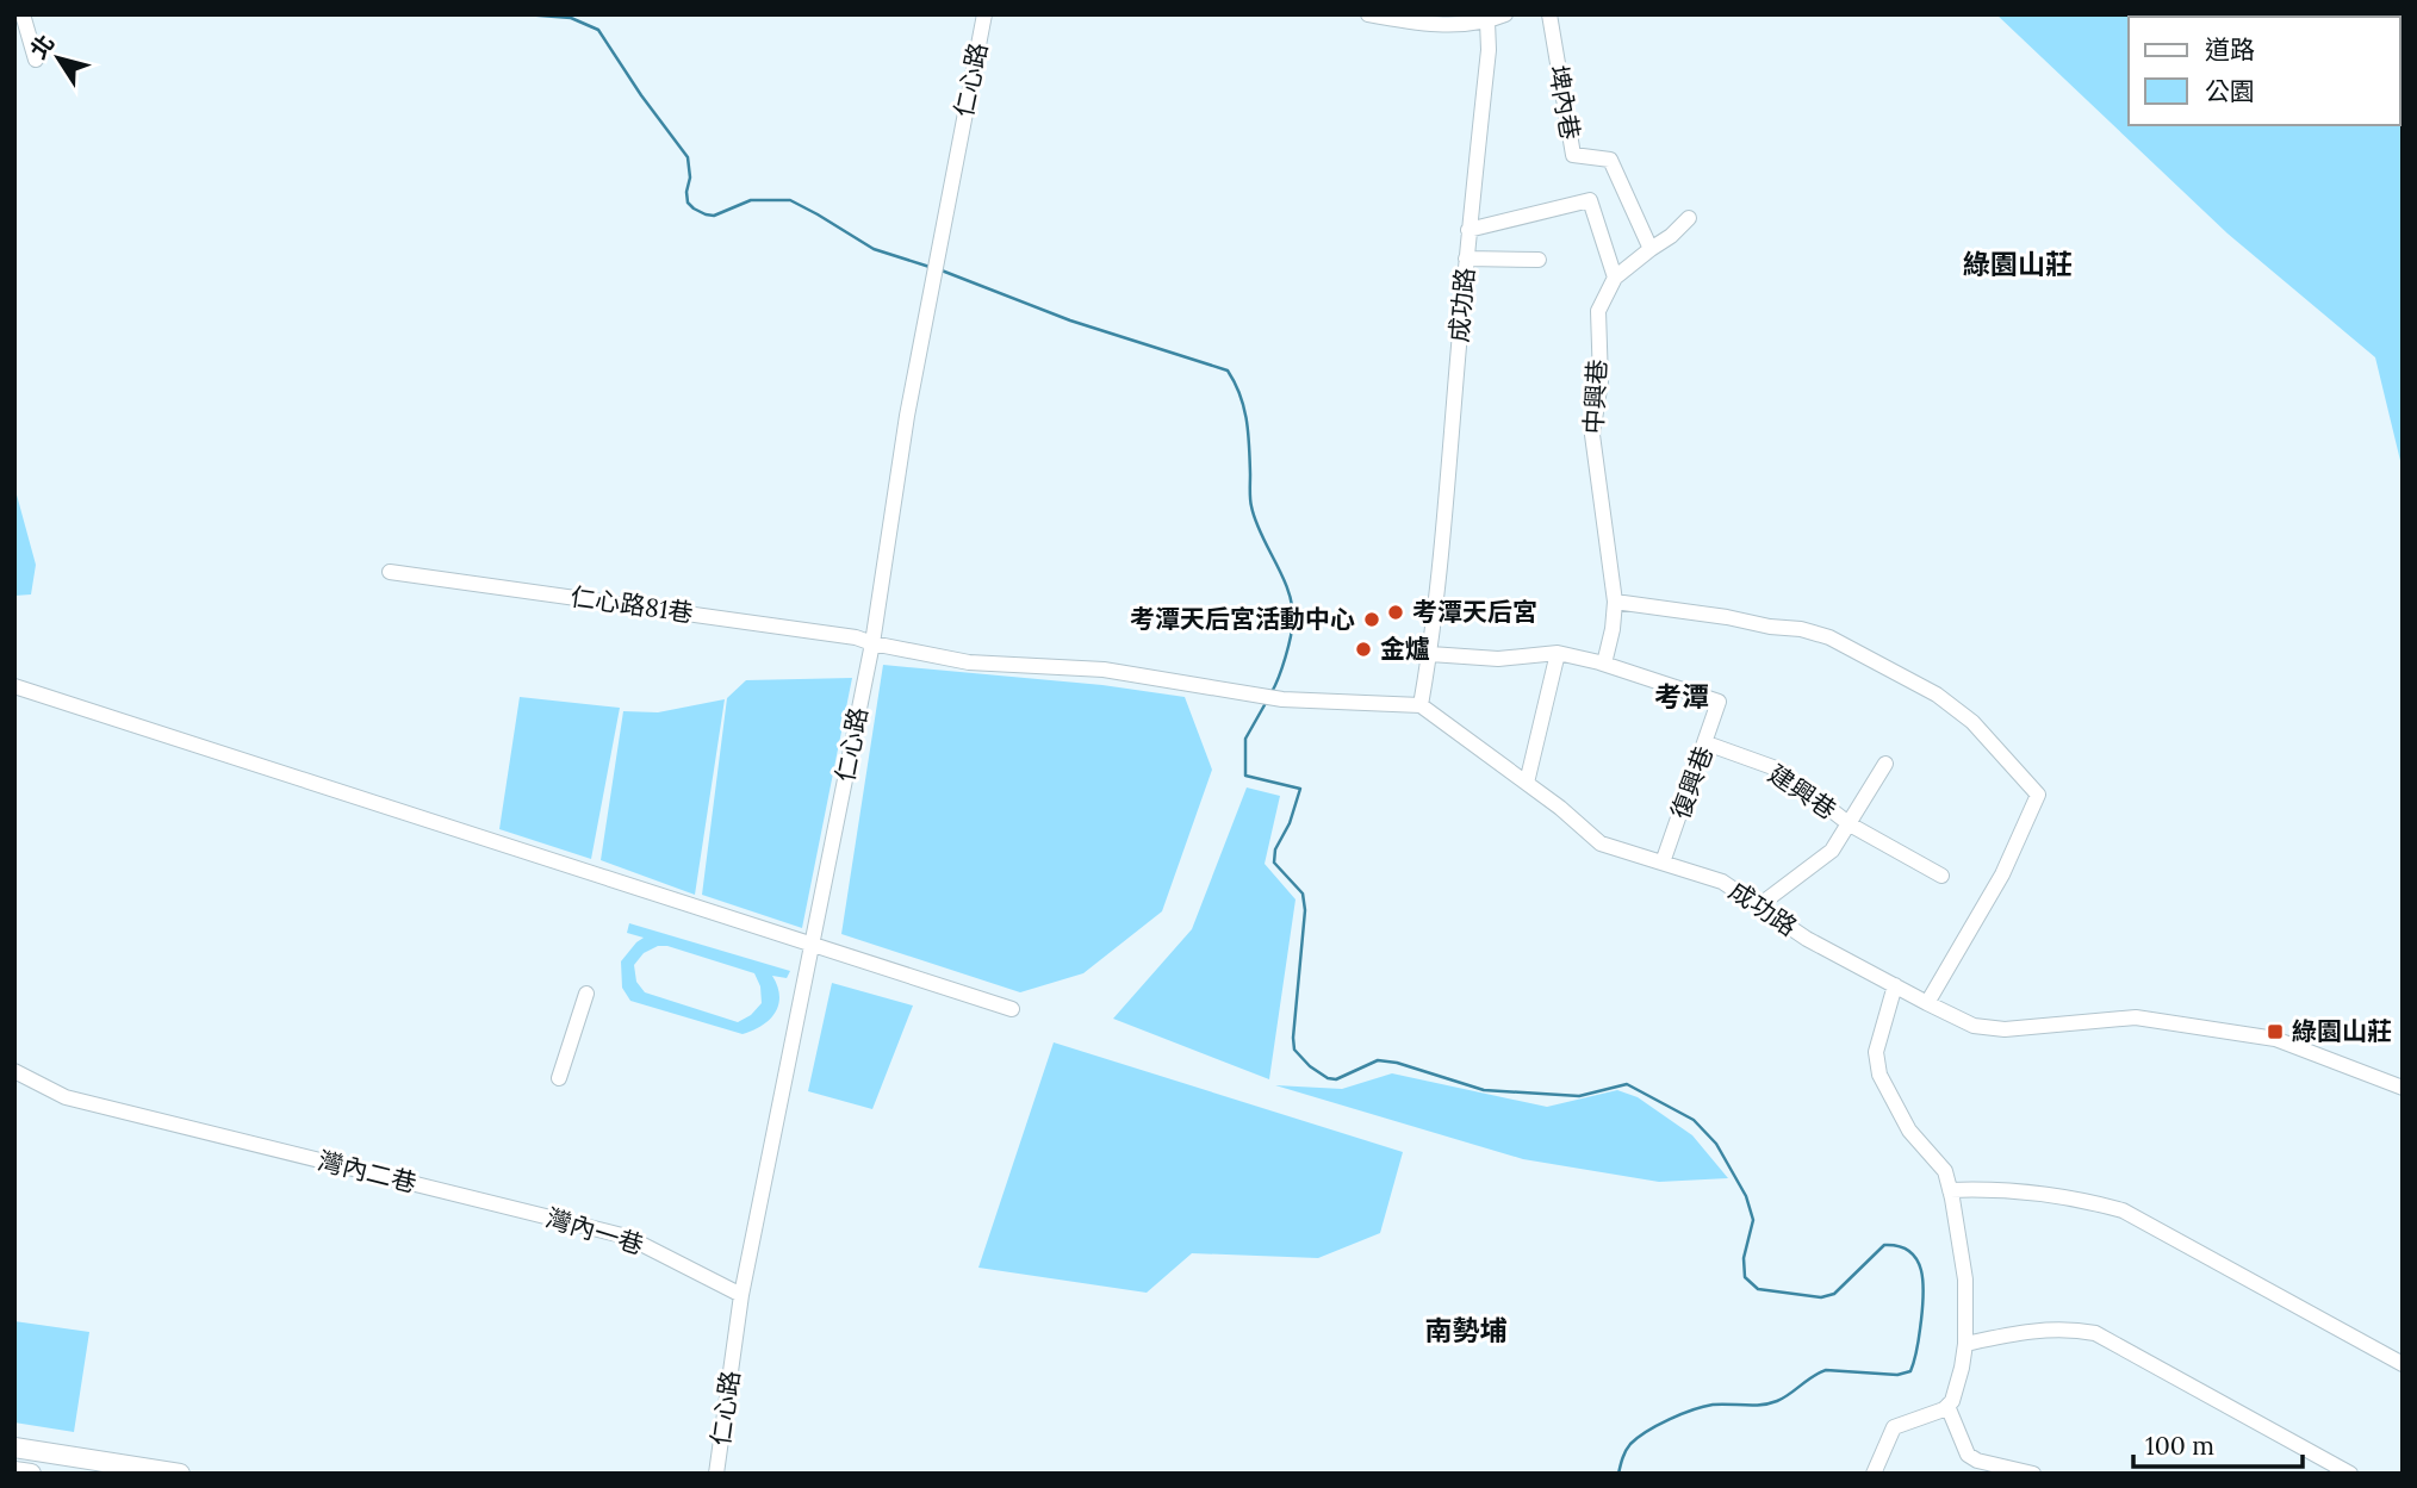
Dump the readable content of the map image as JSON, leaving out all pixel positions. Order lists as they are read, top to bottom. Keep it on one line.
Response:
{"streets":{"street":["仁心路","埤內巷","成功路","中興巷","仁心路81巷","復興巷","建興巷","灣內二巷","灣內一巷"]},"crossings":[["仁心路","仁心路81巷"],["仁心路","灣內一巷"],["埤內巷","中興巷"],["成功路","復興巷"],["成功路","建興巷"],["中興巷","復興巷"],["復興巷","建興巷"],["灣內二巷","灣內一巷"]],"districts":["綠園山莊","考潭","南勢埔"],"places":{"other":["考潭天后宮","考潭天后宮活動中心","金爐"],"transit":["綠園山莊"]},"legend":["道路","公園"],"scale_bar":"100 m","north":"top left"}
